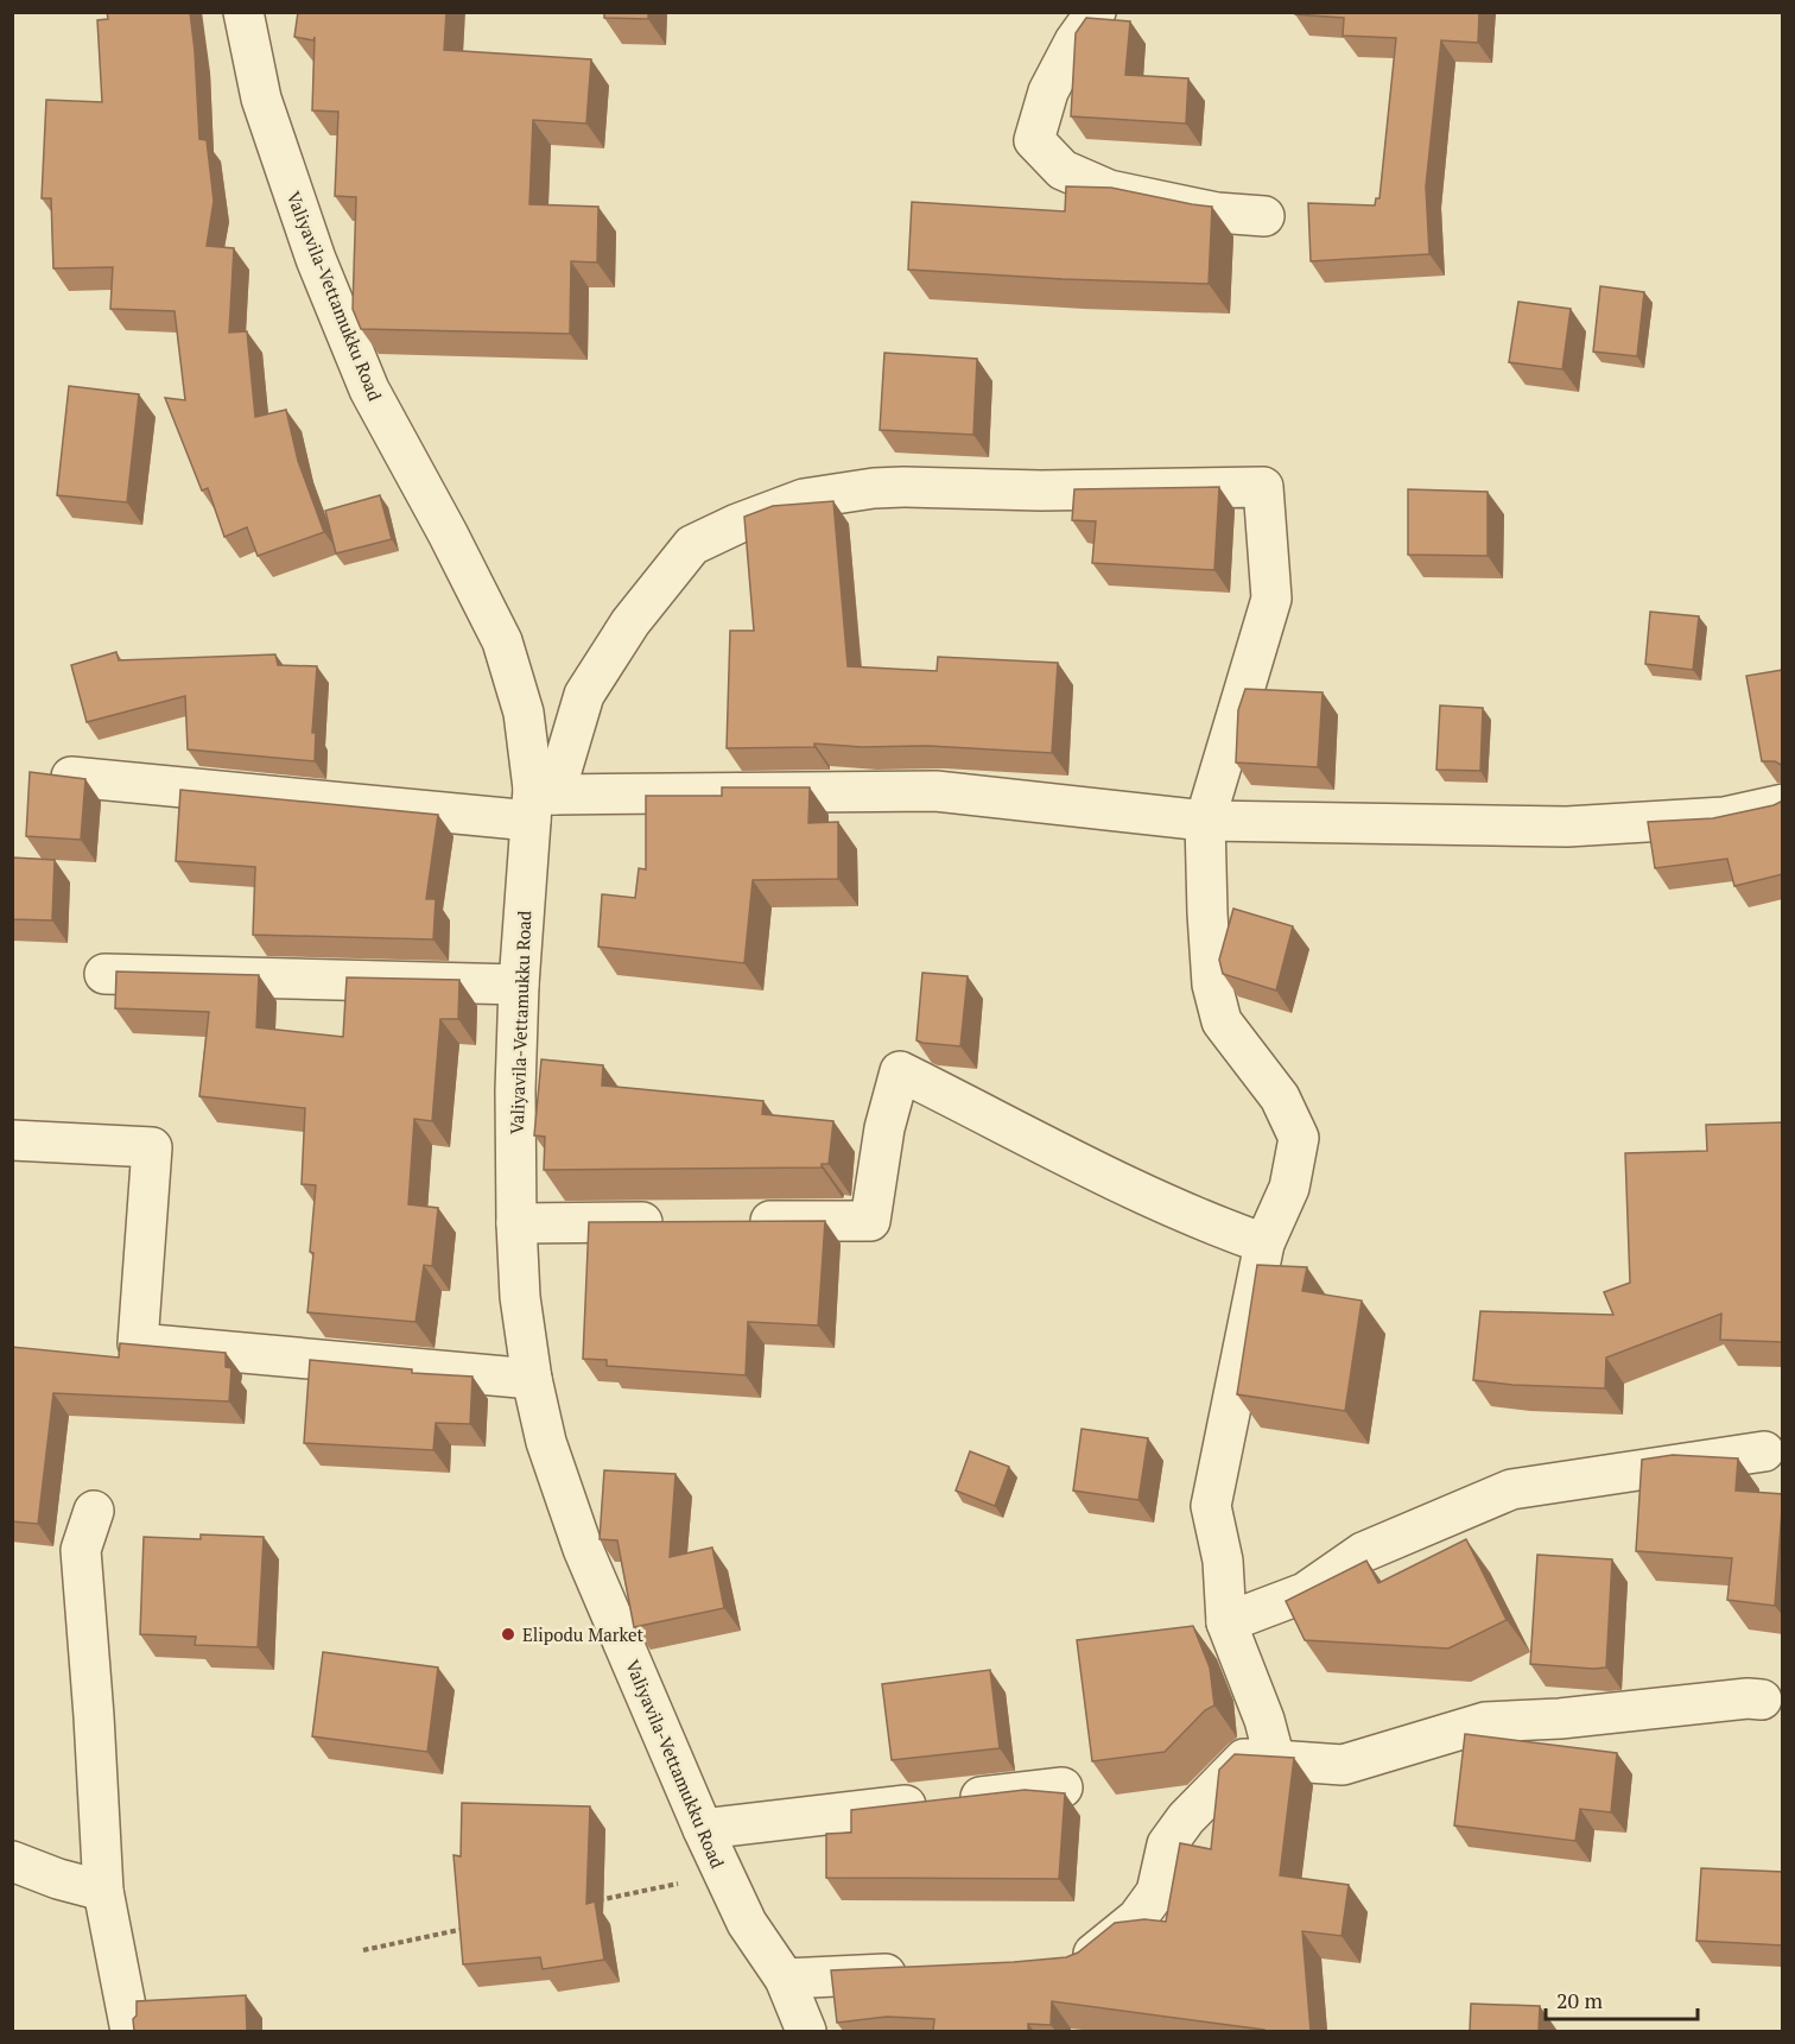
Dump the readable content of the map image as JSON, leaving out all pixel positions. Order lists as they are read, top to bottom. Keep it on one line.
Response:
{"streets":{"street":["Valiyavila-Vettamukku Road"]},"places":["Elipodu Market"],"scale_bar":"20 m"}
